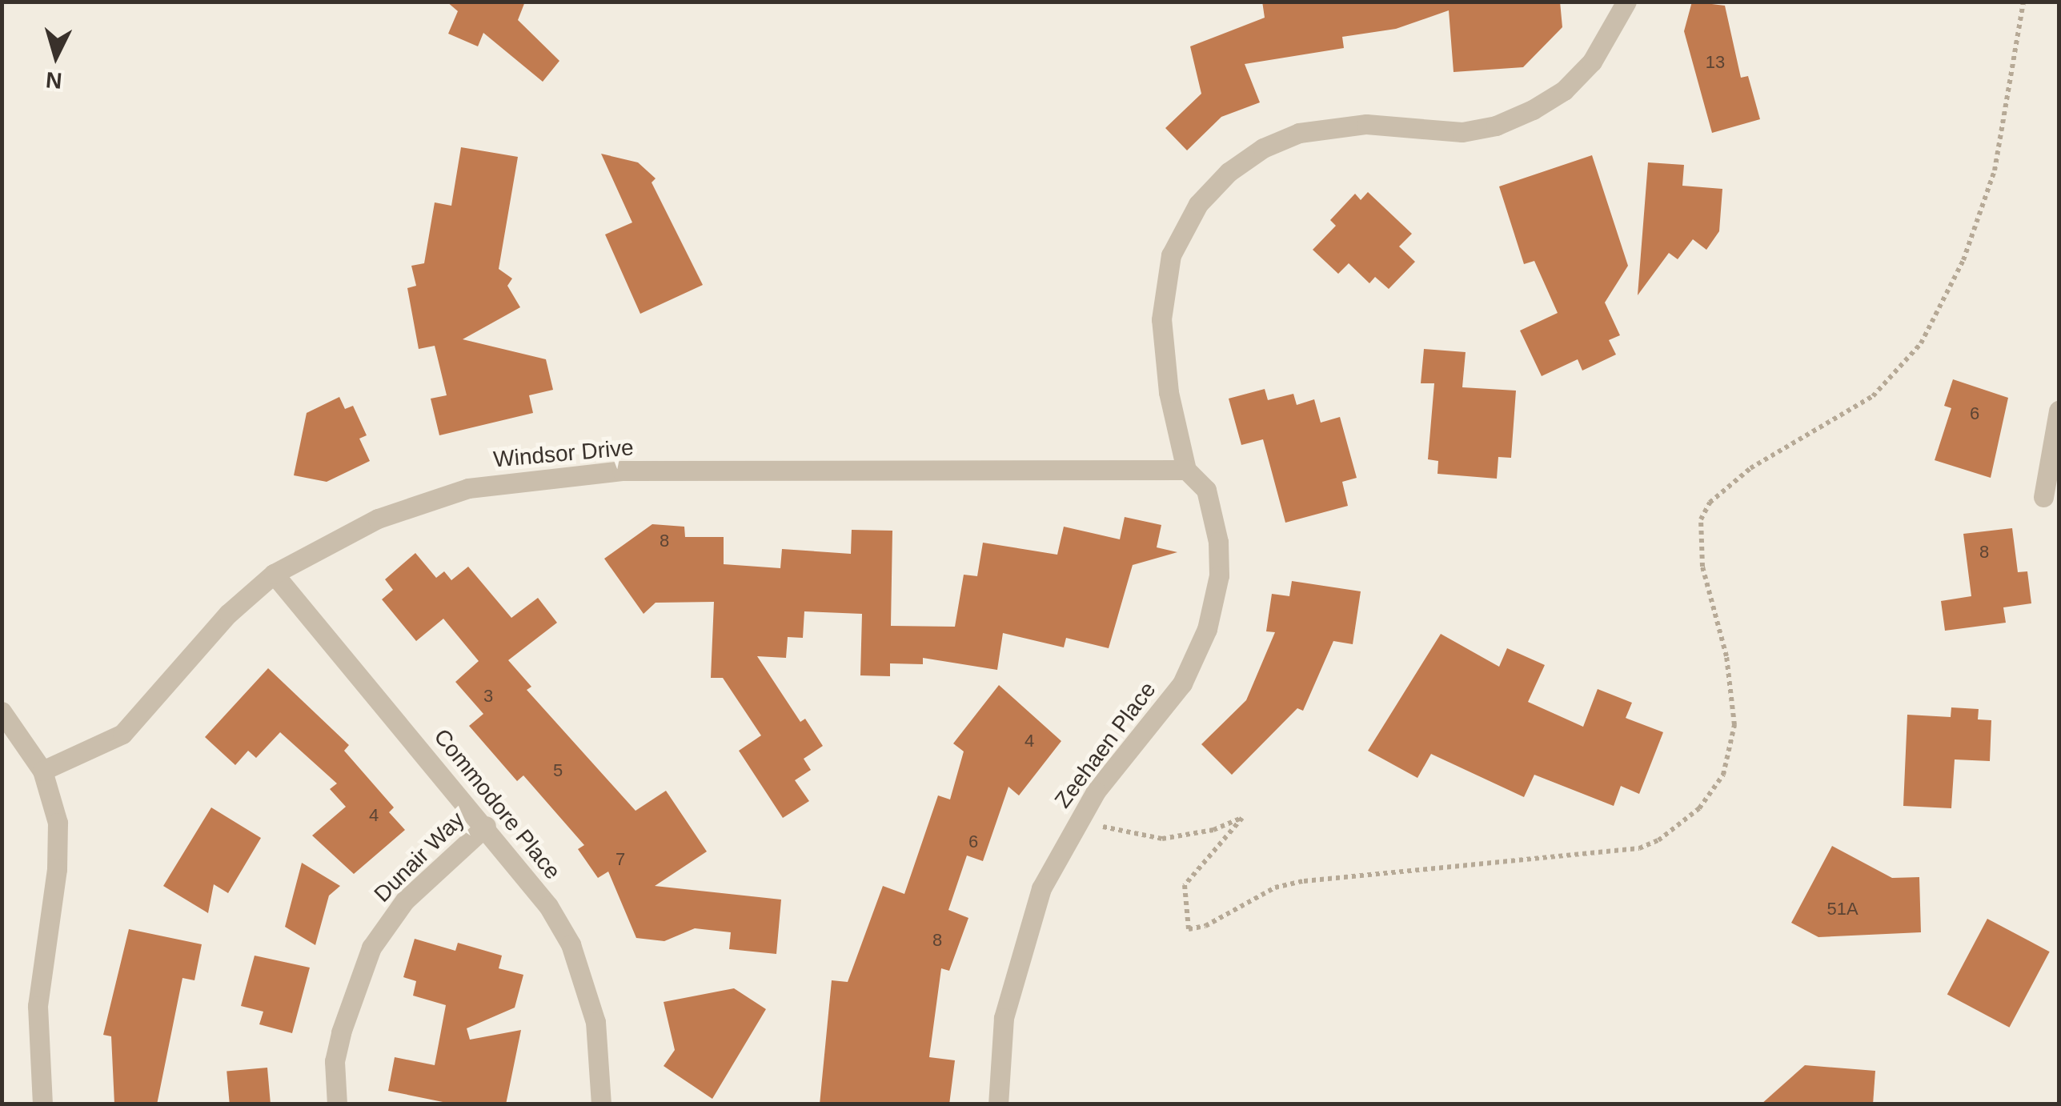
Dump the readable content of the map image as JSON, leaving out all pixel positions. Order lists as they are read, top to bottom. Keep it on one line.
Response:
{"streets":{"street":["Windsor Drive","Zeehaen Place","Commodore Place","Dunair Way"]},"crossings":[["Windsor Drive","Zeehaen Place"],["Windsor Drive","Commodore Place"],["Commodore Place","Dunair Way"]],"house_numbers":["13","6","8","8","3","4","5","4","6","7","51A","8"],"north":"bottom"}
